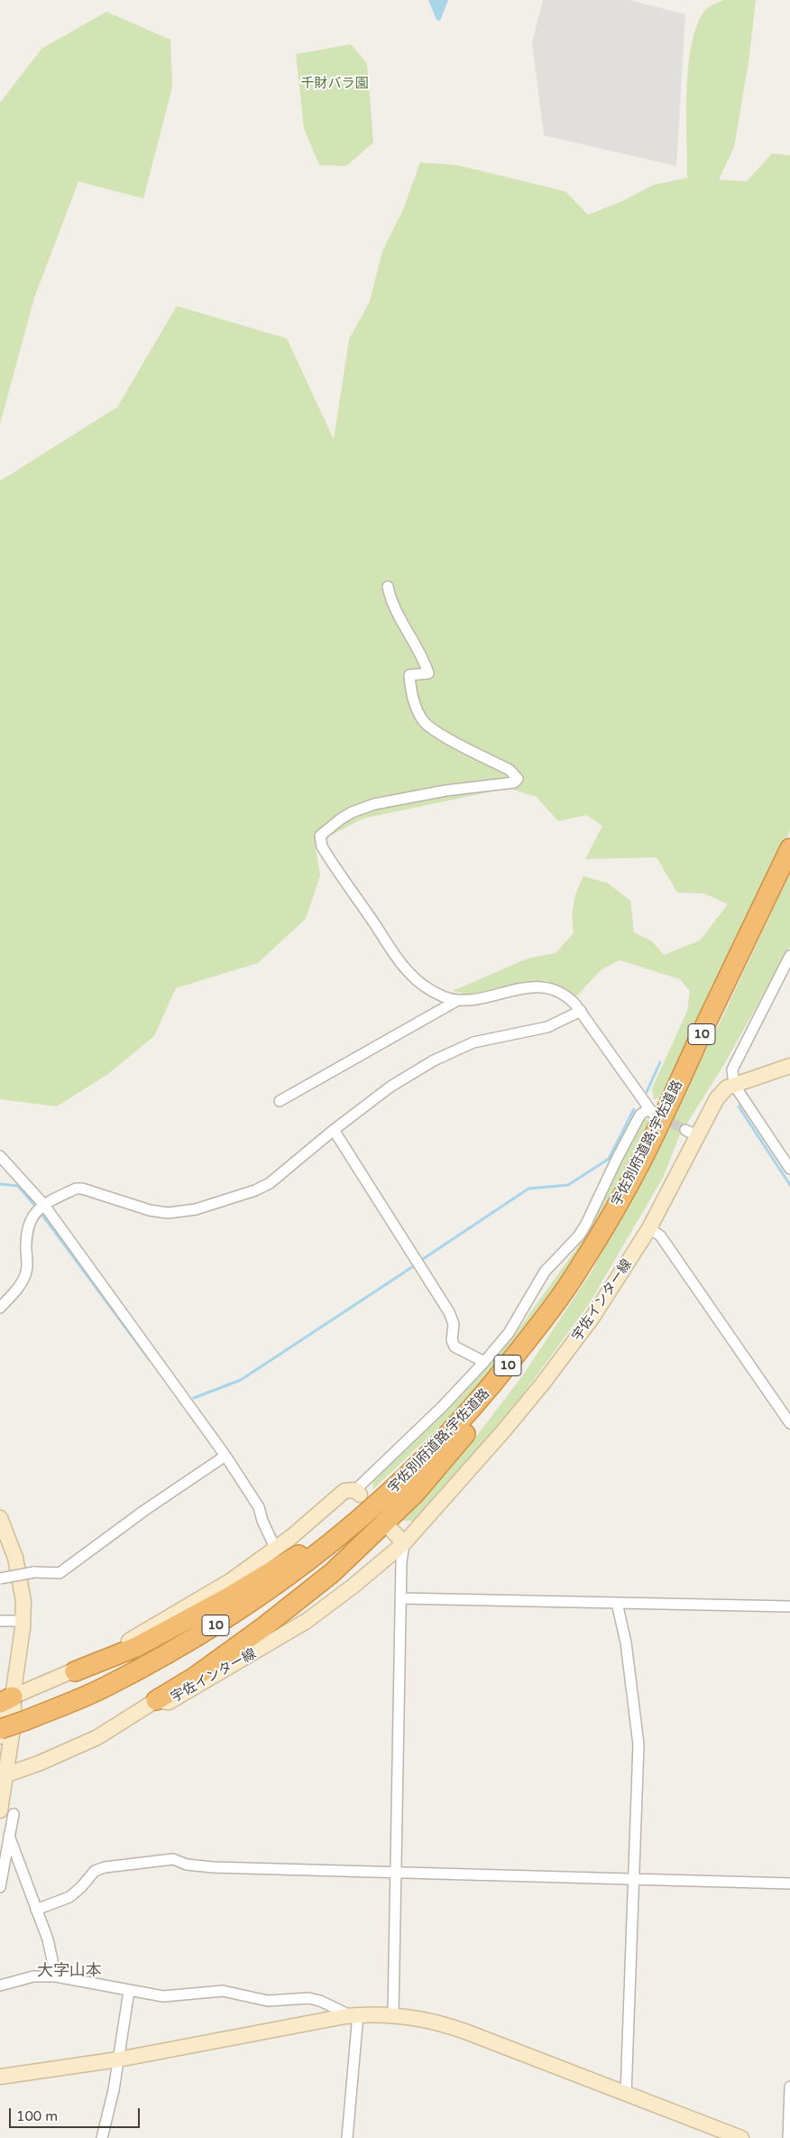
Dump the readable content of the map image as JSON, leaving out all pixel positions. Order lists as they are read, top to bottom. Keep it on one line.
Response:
{"streets":{"highway":["10","宇佐別府道路;宇佐道路"],"main road":["宇佐インター線"]},"districts":["大字山本"],"parks":["千財バラ園"],"scale_bar":"100 m"}
